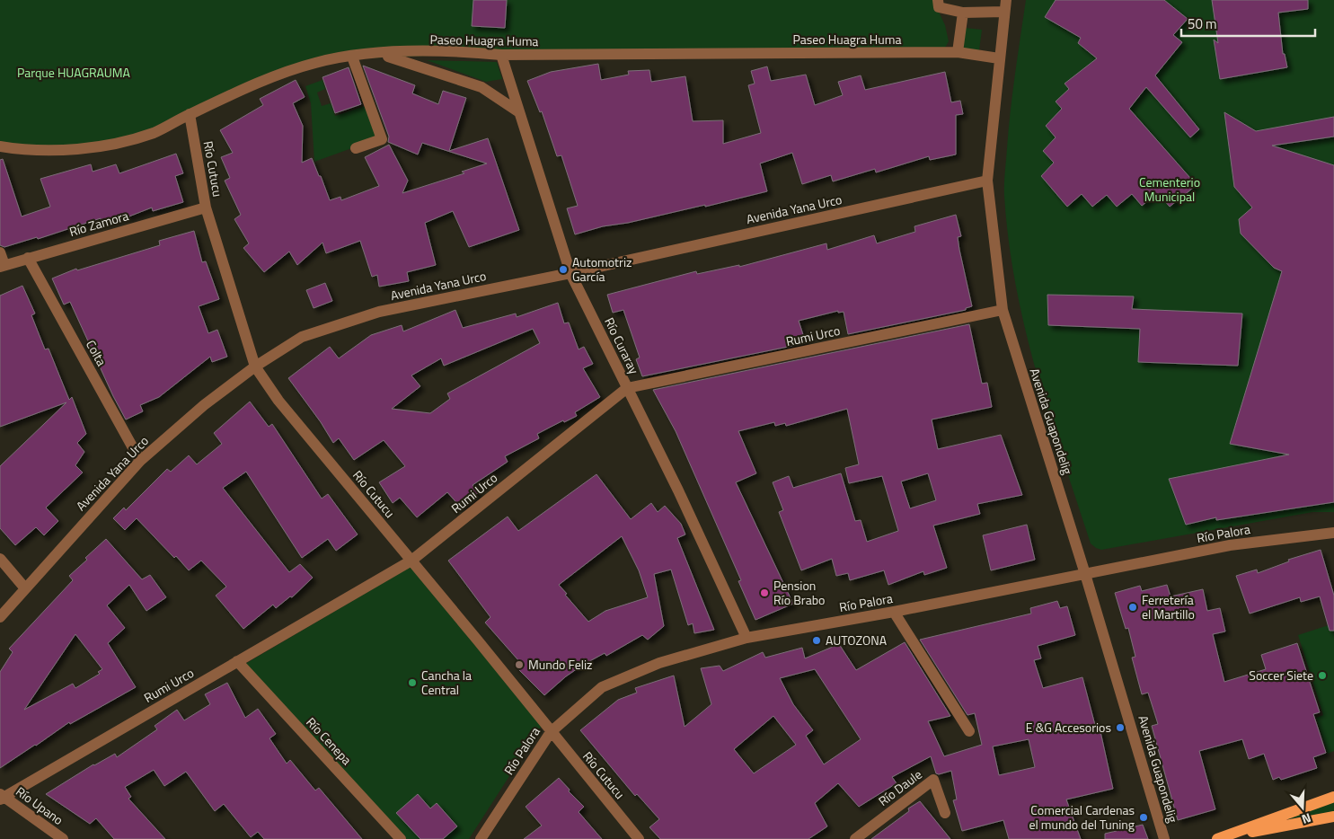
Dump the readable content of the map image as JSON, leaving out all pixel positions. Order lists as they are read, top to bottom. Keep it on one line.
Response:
{"streets":{"street":["Paseo Huagra Huma","Río Cutucu","Avenida Yana Urco","Río Zamora","Rumi Urco","Río Curaray","Colta","Avenida Guapondelig","Río Palora","Río Cenepa","Río Daule","Río Upano"]},"crossings":[["Paseo Huagra Huma","Río Cutucu"],["Paseo Huagra Huma","Río Curaray"],["Paseo Huagra Huma","Avenida Guapondelig"],["Río Cutucu","Avenida Yana Urco"],["Río Cutucu","Río Zamora"],["Río Cutucu","Rumi Urco"],["Río Cutucu","Río Palora"],["Avenida Yana Urco","Río Curaray"],["Avenida Yana Urco","Colta"],["Avenida Yana Urco","Avenida Guapondelig"],["Río Zamora","Colta"],["Rumi Urco","Río Curaray"],["Rumi Urco","Avenida Guapondelig"],["Rumi Urco","Río Cenepa"],["Rumi Urco","Río Upano"],["Río Curaray","Río Palora"],["Avenida Guapondelig","Río Palora"]],"parks":["Parque HUAGRAUMA","Cementerio Municipal"],"places":["Automotriz García","Pension Río Brabo","Ferretería el Martillo","AUTOZONA","Mundo Feliz","Soccer Siete","Cancha la Central","E &G Accesorios","Comercial Cardenas el mundo del Tuning"],"scale_bar":"50 m","north":"bottom"}
